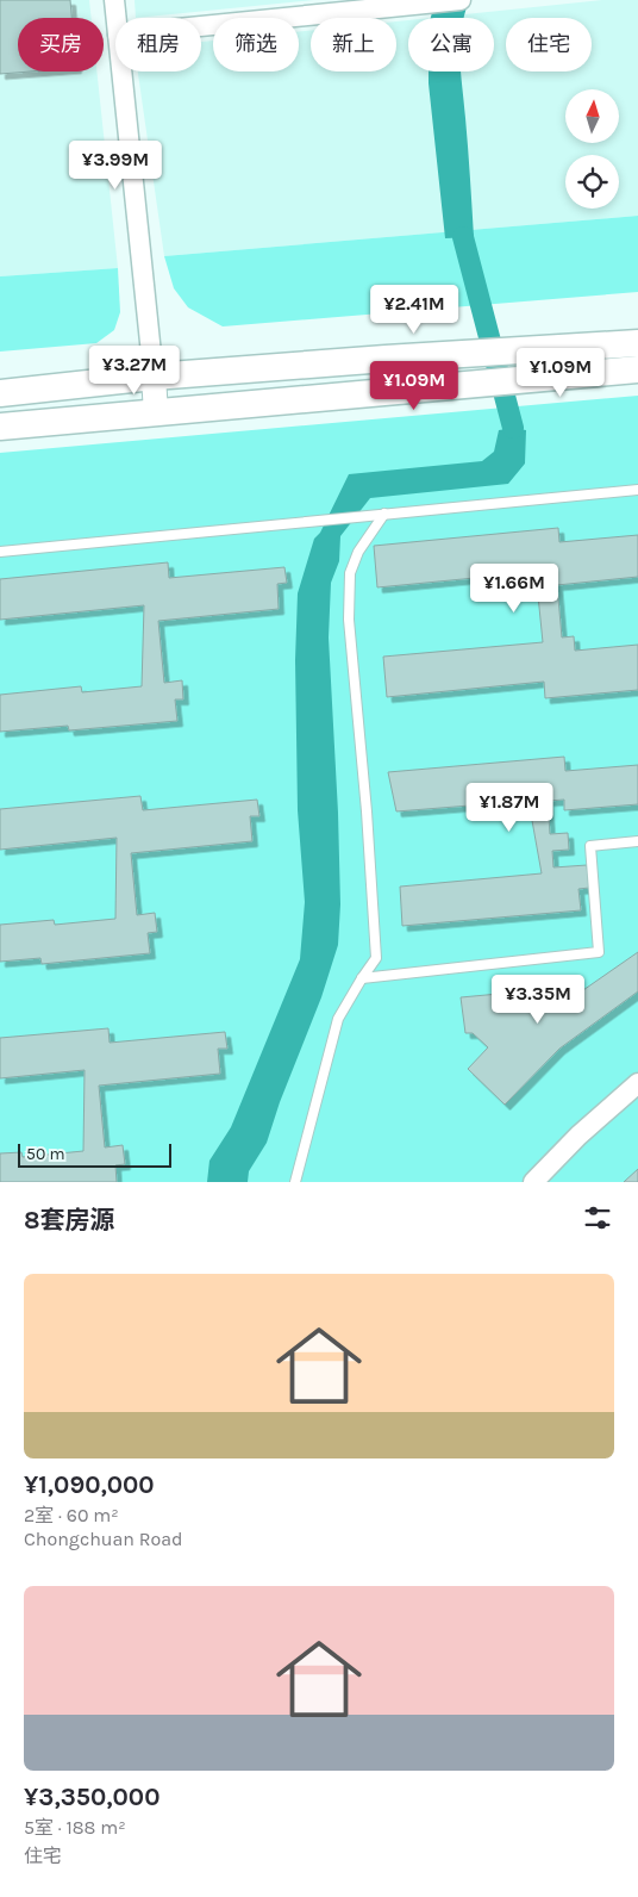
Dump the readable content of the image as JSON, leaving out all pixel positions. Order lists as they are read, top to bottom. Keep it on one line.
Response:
{"scale_bar":"50 m","north":"top","page":{"chip":["买房","租房","筛选","新上","公寓","住宅"],"price":["¥3.99M","¥2.41M","¥3.27M","¥1.09M","¥1.09M","¥1.66M","¥1.87M","¥3.35M"],"scale":"50 m","heading":"8套房源","list":[{"name":"¥1,090,000","note":"2室 · 60 m² · Chongchuan Road"},{"name":"¥3,350,000","note":"5室 · 188 m² · 住宅"}]}}
